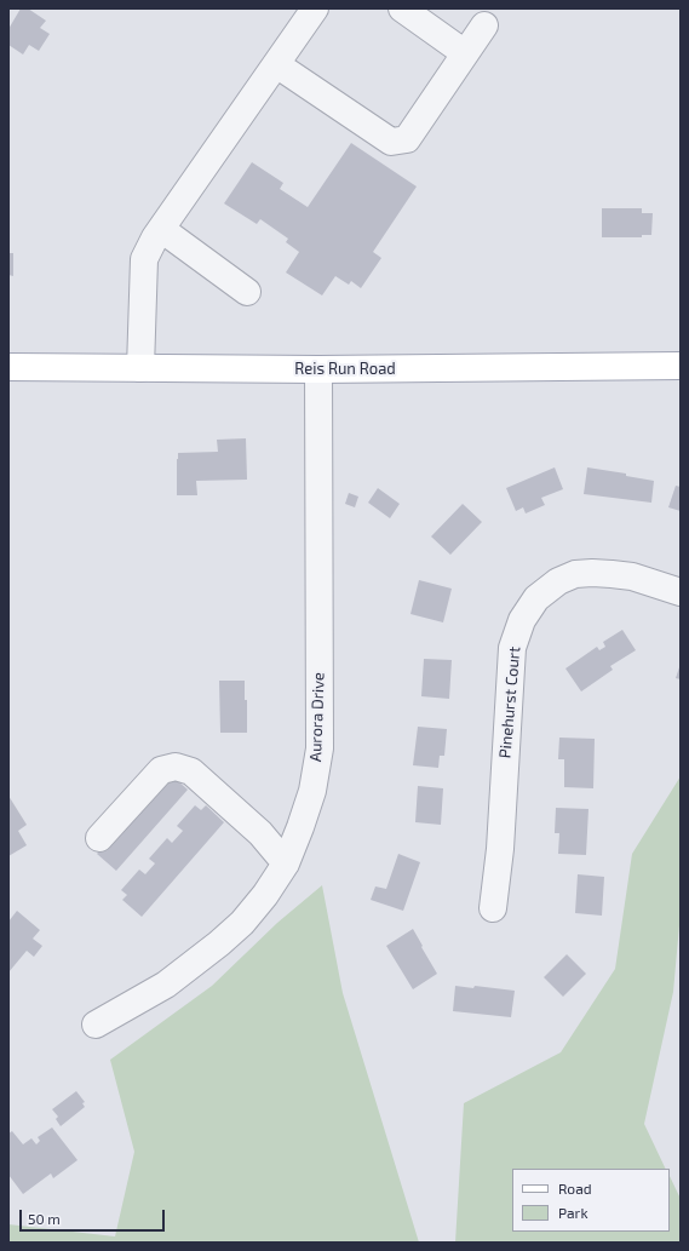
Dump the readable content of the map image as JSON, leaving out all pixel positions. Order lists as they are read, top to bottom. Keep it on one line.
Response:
{"streets":{"main road":["Reis Run Road"],"street":["Pinehurst Court","Aurora Drive"]},"crossings":[["Reis Run Road","Aurora Drive"]],"legend":["Road","Park"],"scale_bar":"50 m"}
